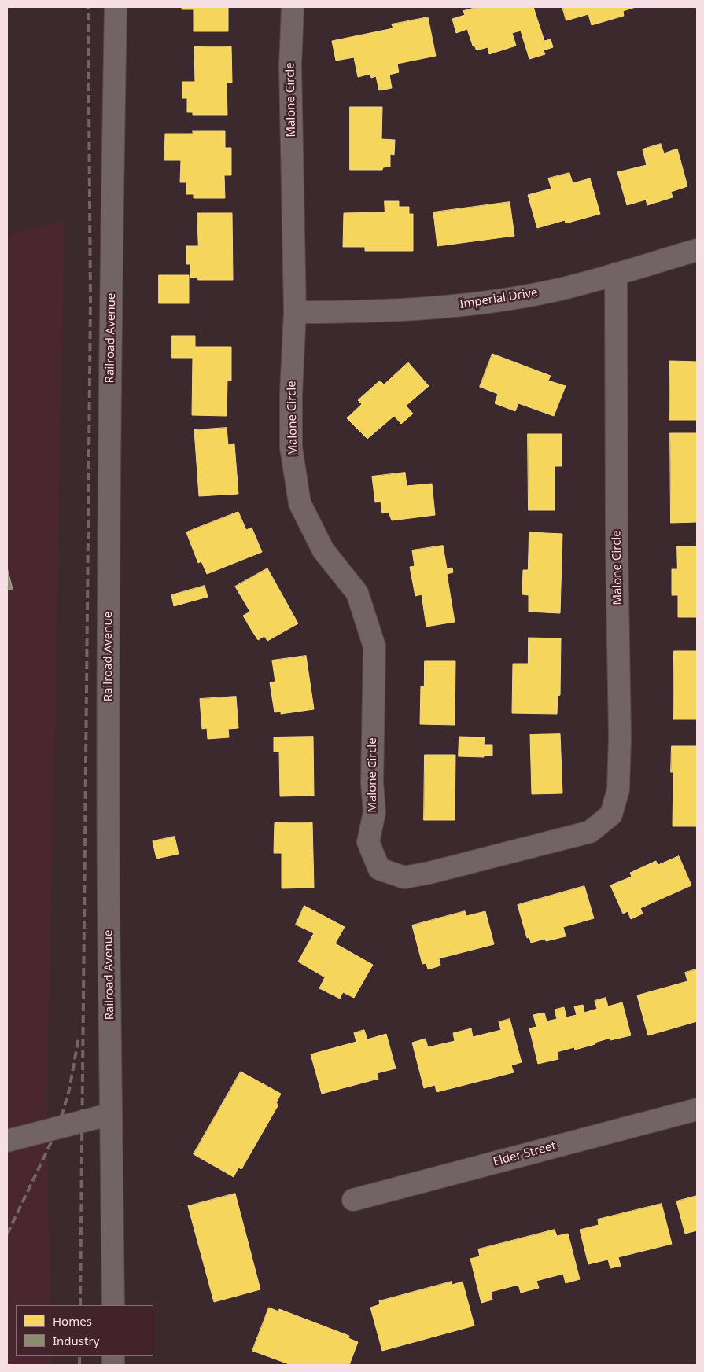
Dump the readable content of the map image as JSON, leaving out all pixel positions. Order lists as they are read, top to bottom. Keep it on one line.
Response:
{"streets":{"street":["Malone Circle","Imperial Drive","Railroad Avenue","Elder Street"]},"crossings":[["Malone Circle","Imperial Drive"]],"legend":["Homes","Industry"]}
